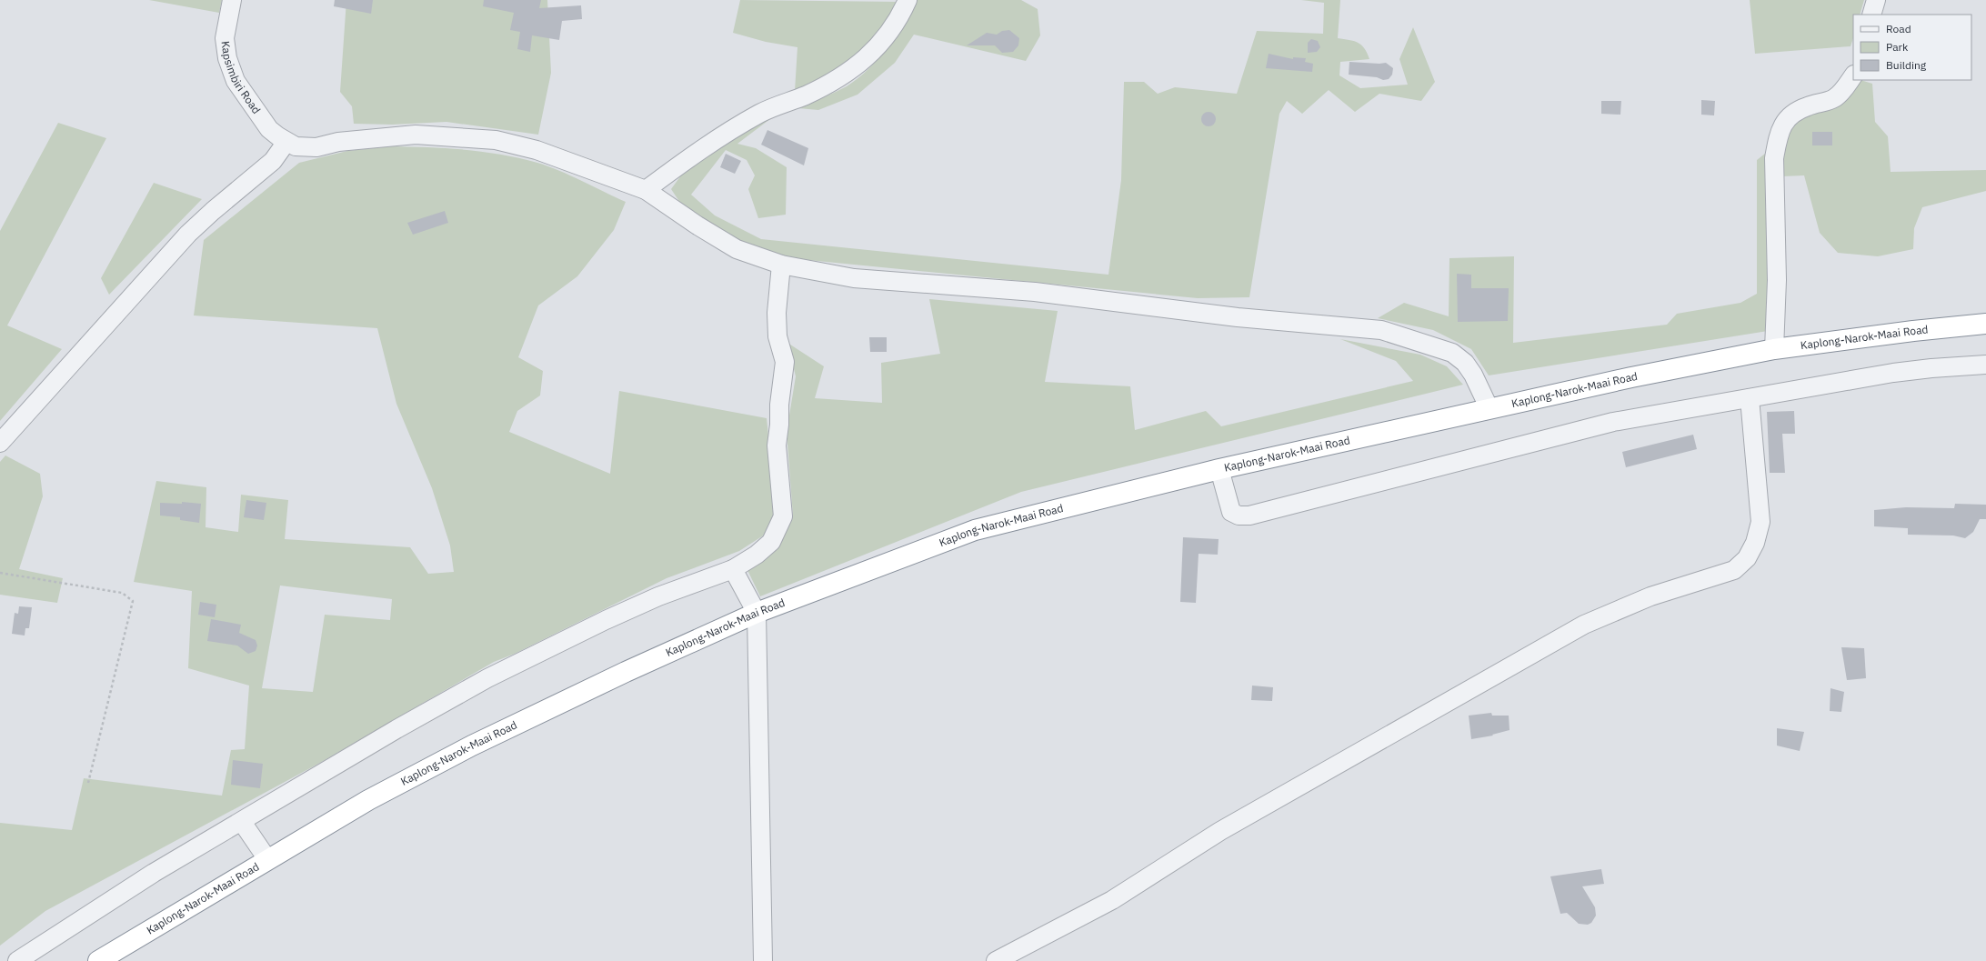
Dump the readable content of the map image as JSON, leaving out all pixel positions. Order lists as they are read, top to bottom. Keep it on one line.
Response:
{"streets":{"highway":["Kaplong-Narok-Maai Road"],"street":["Kapsimbiri Road"]},"legend":["Road","Park","Building"]}
